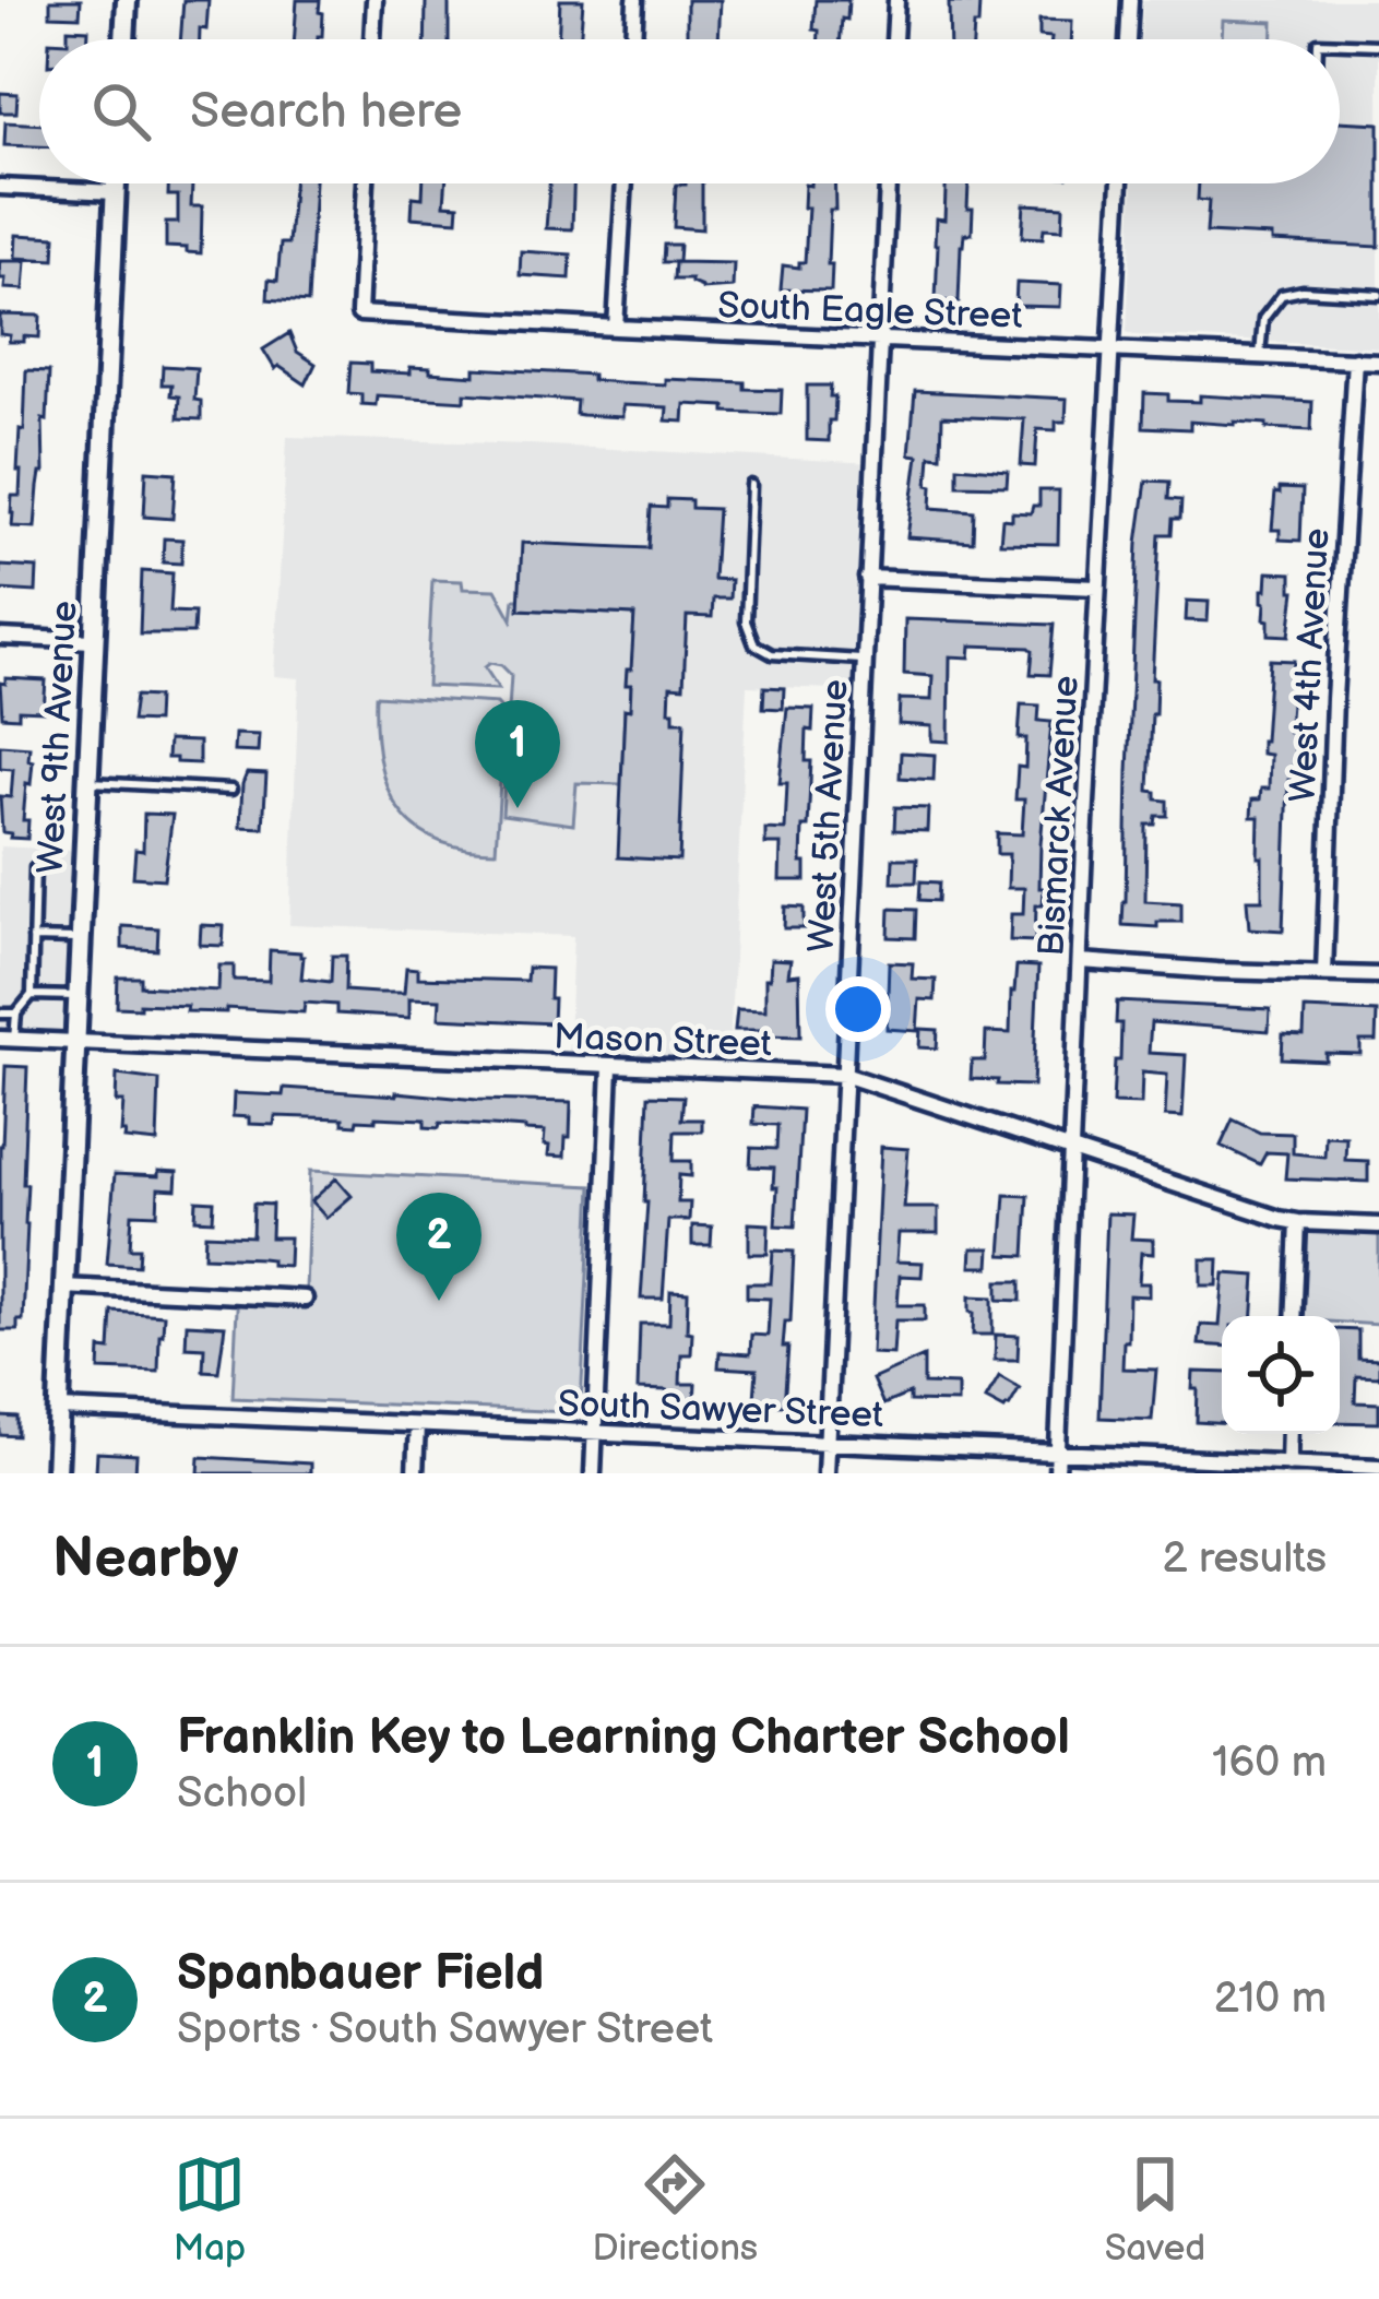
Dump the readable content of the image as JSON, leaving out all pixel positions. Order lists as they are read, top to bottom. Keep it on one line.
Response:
{"streets":{"main road":["West 9th Avenue"],"street":["South Eagle Street","West 4th Avenue","West 5th Avenue","Bismarck Avenue","Mason Street","South Sawyer Street"]},"crossings":[["South Eagle Street","West 4th Avenue"],["South Eagle Street","West 5th Avenue"],["South Eagle Street","Bismarck Avenue"],["West 9th Avenue","Mason Street"],["West 9th Avenue","South Sawyer Street"],["West 5th Avenue","Mason Street"],["West 5th Avenue","South Sawyer Street"],["Bismarck Avenue","Mason Street"],["Bismarck Avenue","South Sawyer Street"]],"page":{"search":"Search here","pins":["1","2"],"heading":["Nearby","2 results"],"list":[{"mark":"1","name":"Franklin Key to Learning Charter School","note":"School","value":"160 m"},{"mark":"2","name":"Spanbauer Field","note":"Sports · South Sawyer Street","value":"210 m"}],"nav":["Map","Directions","Saved"]}}
